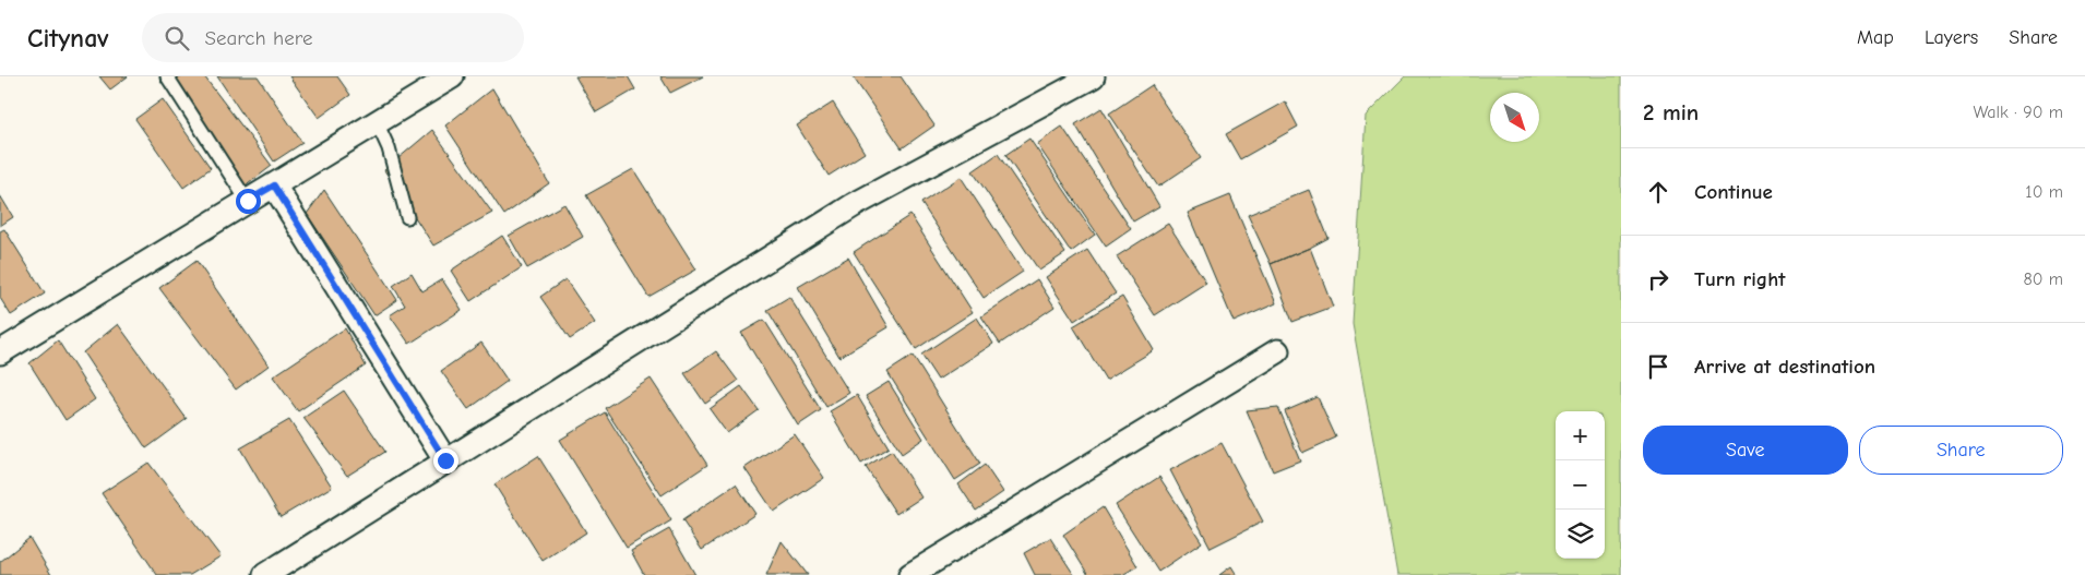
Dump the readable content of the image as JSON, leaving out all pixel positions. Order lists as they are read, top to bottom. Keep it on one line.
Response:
{"north":"bottom right","page":{"header":"Citynav","search":"Search here","nav":["Map","Layers","Share"],"heading":["2 min","Walk · 90 m"],"list":[["Continue","10 m"],["Turn right","80 m"],"Arrive at destination"],"buttons":["Save","Share"],"map_buttons":["+","−"]}}
